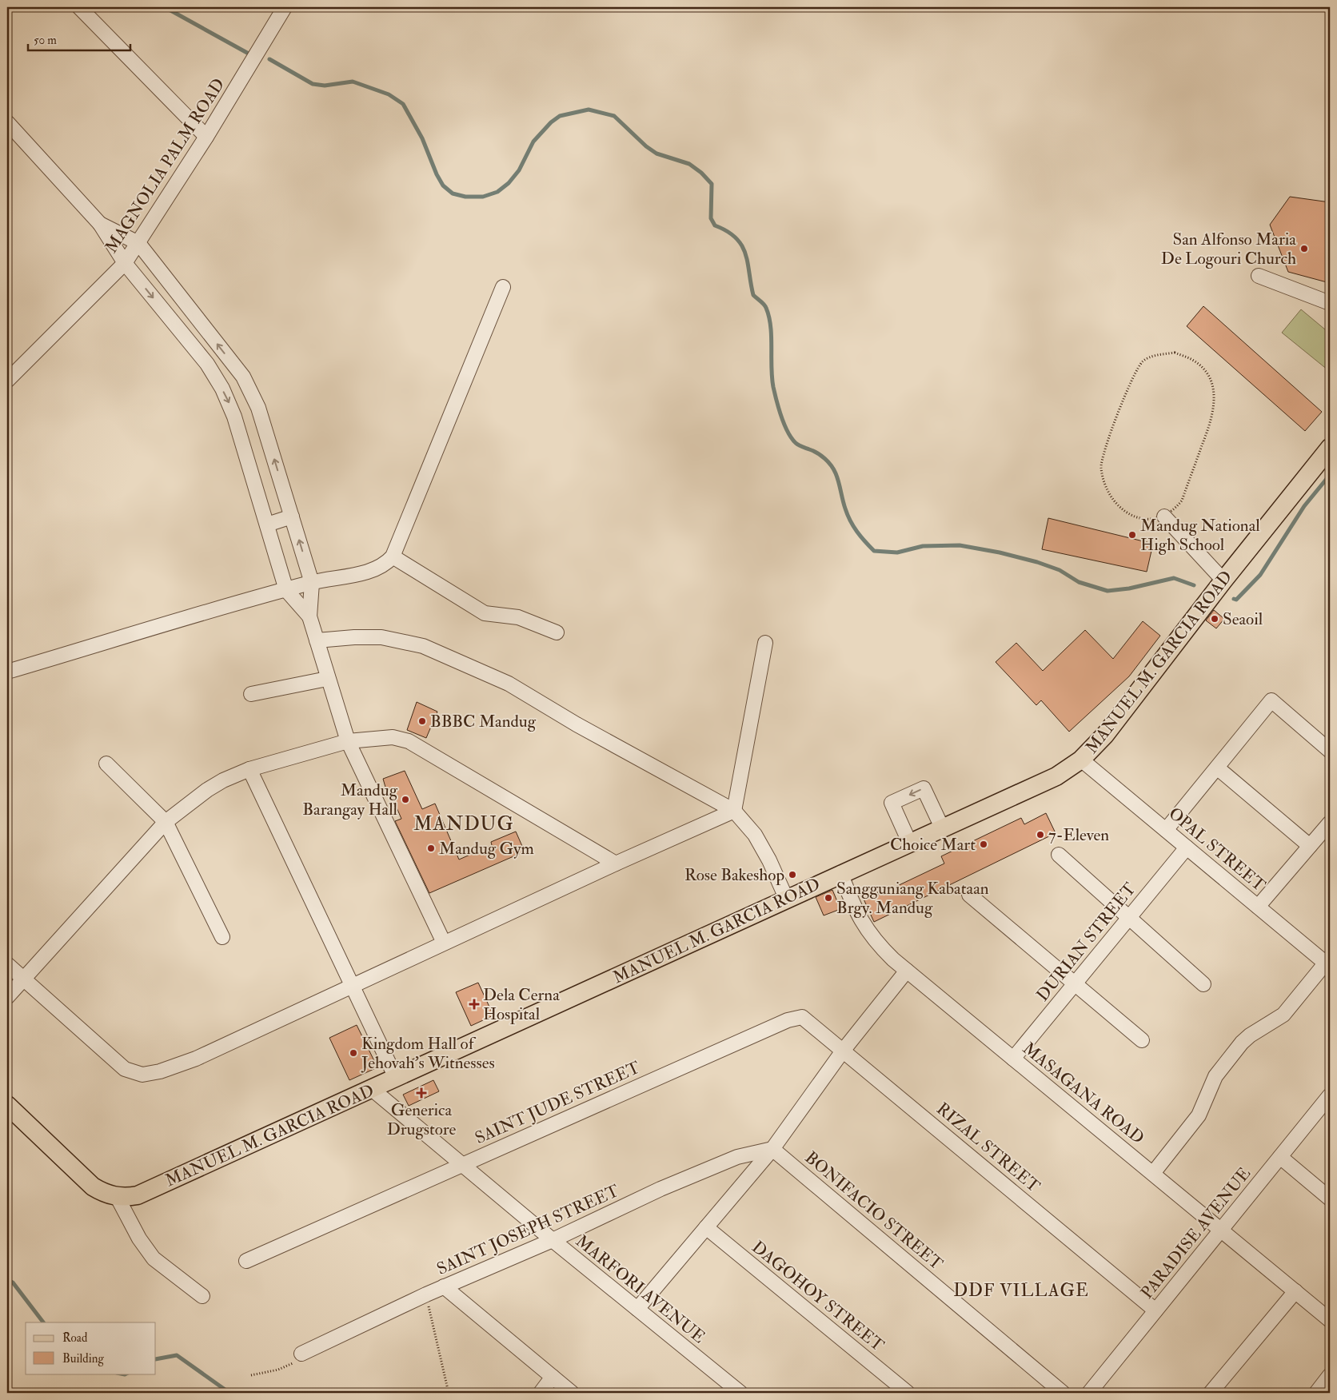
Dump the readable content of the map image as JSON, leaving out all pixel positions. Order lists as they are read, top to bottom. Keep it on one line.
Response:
{"streets":{"main road":["MANUEL M. GARCIA ROAD"],"street":["MAGNOLIA PALM ROAD","OPAL STREET","DURIAN STREET","MASAGANA ROAD","SAINT JUDE STREET","RIZAL STREET","BONIFACIO STREET","SAINT JOSEPH STREET","PARADISE AVENUE","MARFORI AVENUE","DAGOHOY STREET"]},"crossings":[["MANUEL M. GARCIA ROAD","OPAL STREET"],["MANUEL M. GARCIA ROAD","MASAGANA ROAD"],["MANUEL M. GARCIA ROAD","MARFORI AVENUE"],["OPAL STREET","DURIAN STREET"],["DURIAN STREET","MASAGANA ROAD"],["MASAGANA ROAD","PARADISE AVENUE"],["SAINT JUDE STREET","RIZAL STREET"],["SAINT JUDE STREET","MARFORI AVENUE"],["RIZAL STREET","PARADISE AVENUE"],["BONIFACIO STREET","SAINT JOSEPH STREET"],["SAINT JOSEPH STREET","MARFORI AVENUE"]],"districts":["MANDUG","DDF VILLAGE"],"places":{"other":["San Alfonso Maria De Logouri Church","Mandug National High School","Seaoil","BBBC Mandug","Mandug Barangay Hall","7-Eleven","Choice Mart","Mandug Gym","Rose Bakeshop","Sangguniang Kabataan Brgy. Mandug","Kingdom Hall of Jehovah's Witnesses"],"health":["Dela Cerna Hospital","Generica Drugstore"]},"legend":["Road","Building"],"scale_bar":"50 m"}
